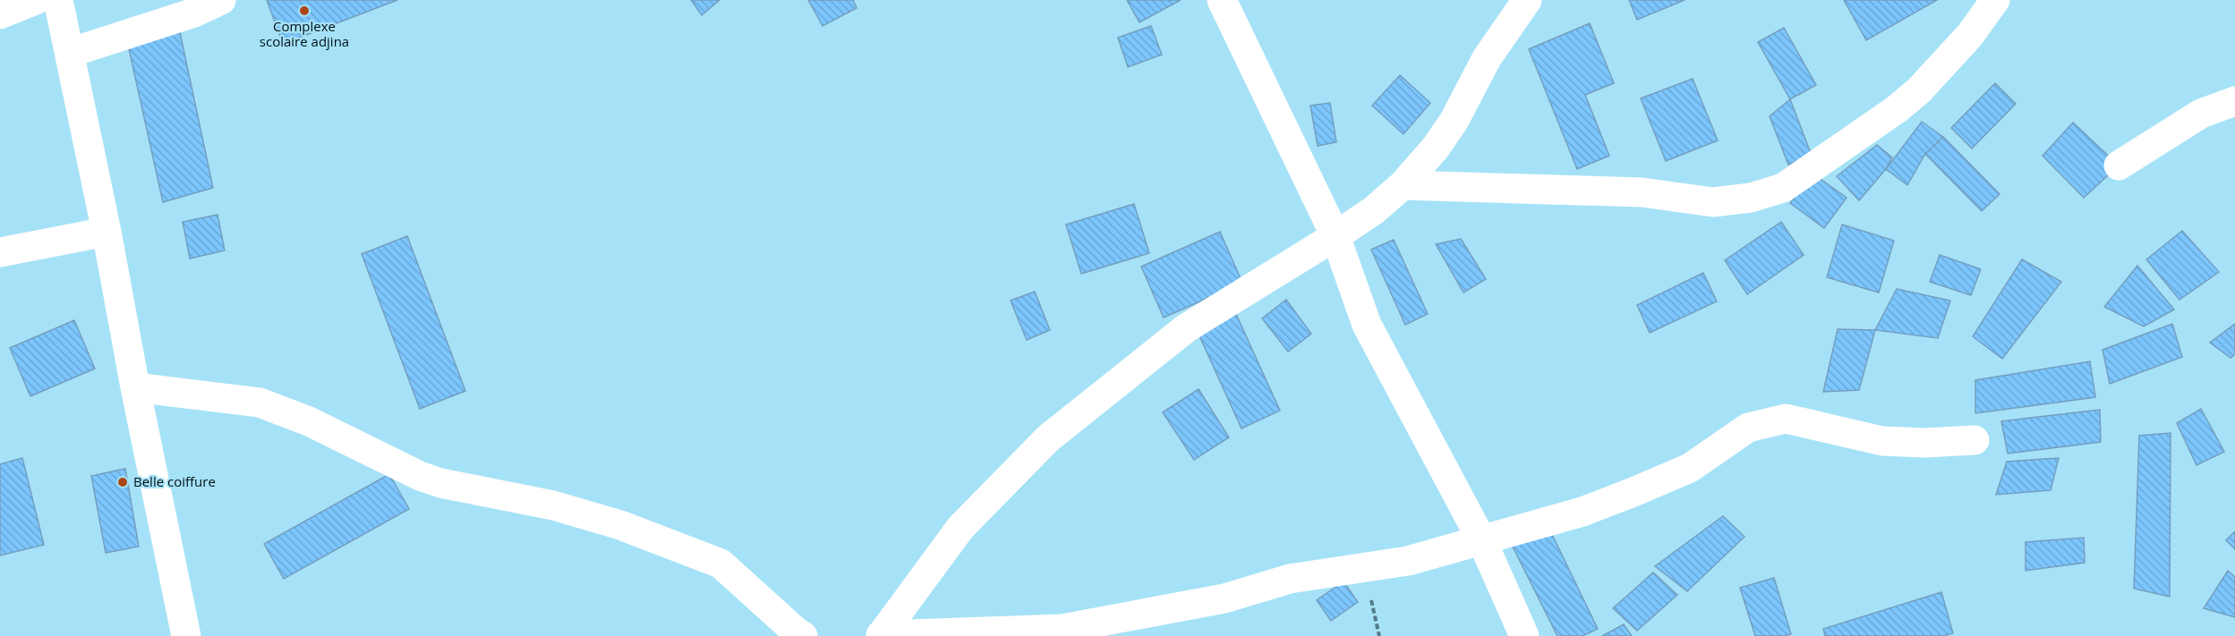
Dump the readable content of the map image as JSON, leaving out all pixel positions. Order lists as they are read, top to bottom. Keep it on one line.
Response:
{"places":["Complexe scolaire adjina","Belle coiffure"]}
